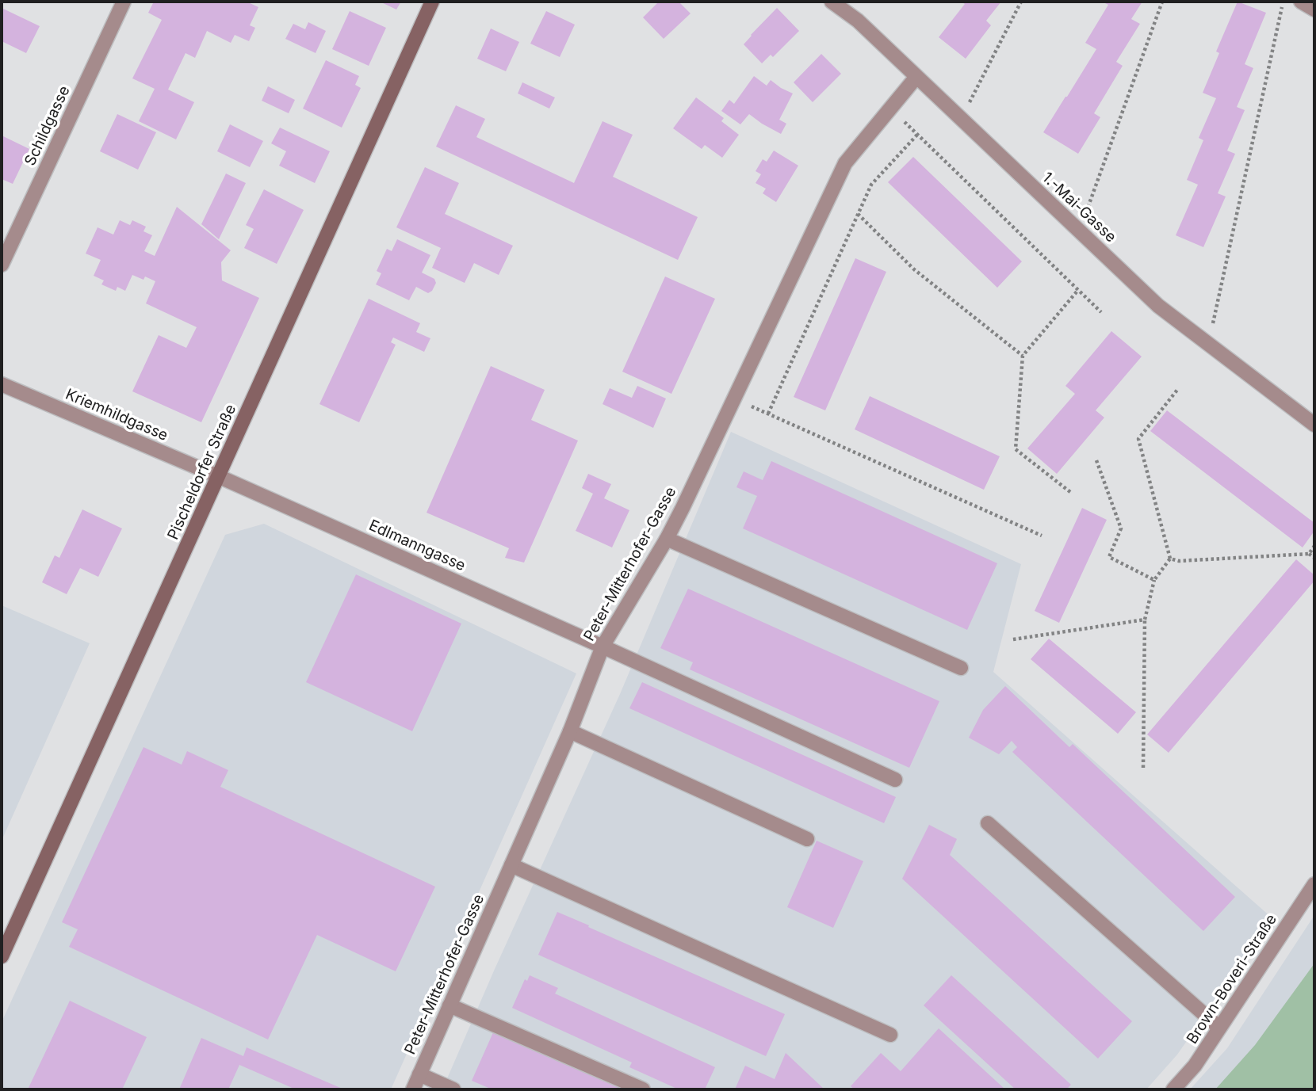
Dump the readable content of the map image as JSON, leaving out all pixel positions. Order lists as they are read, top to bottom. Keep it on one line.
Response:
{"streets":{"main road":["Pischeldorfer Straße"],"street":["Schildgasse","1.-Mai-Gasse","Kriemhildgasse","Edlmanngasse","Peter-Mitterhofer-Gasse","Brown-Boveri-Straße"]},"crossings":[["1.-Mai-Gasse","Peter-Mitterhofer-Gasse"],["Kriemhildgasse","Pischeldorfer Straße"],["Kriemhildgasse","Edlmanngasse"],["Pischeldorfer Straße","Edlmanngasse"],["Edlmanngasse","Peter-Mitterhofer-Gasse"]]}
